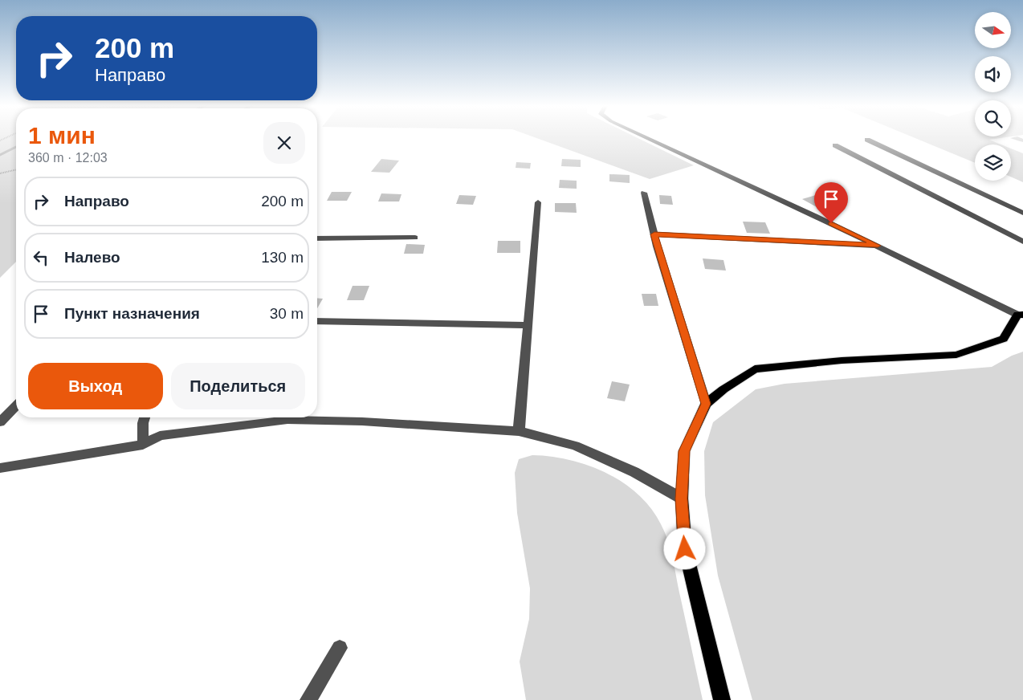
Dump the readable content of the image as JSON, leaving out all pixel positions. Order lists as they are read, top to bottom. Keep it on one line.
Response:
{"north":"right","page":{"turn":["200 m","Направо"],"heading":["1 мин","360 m · 12:03"],"list":[{"name":"Направо","value":"200 m"},{"name":"Налево","value":"130 m"},{"name":"Пункт назначения","value":"30 m"}],"buttons":["Выход","Поделиться"]}}
